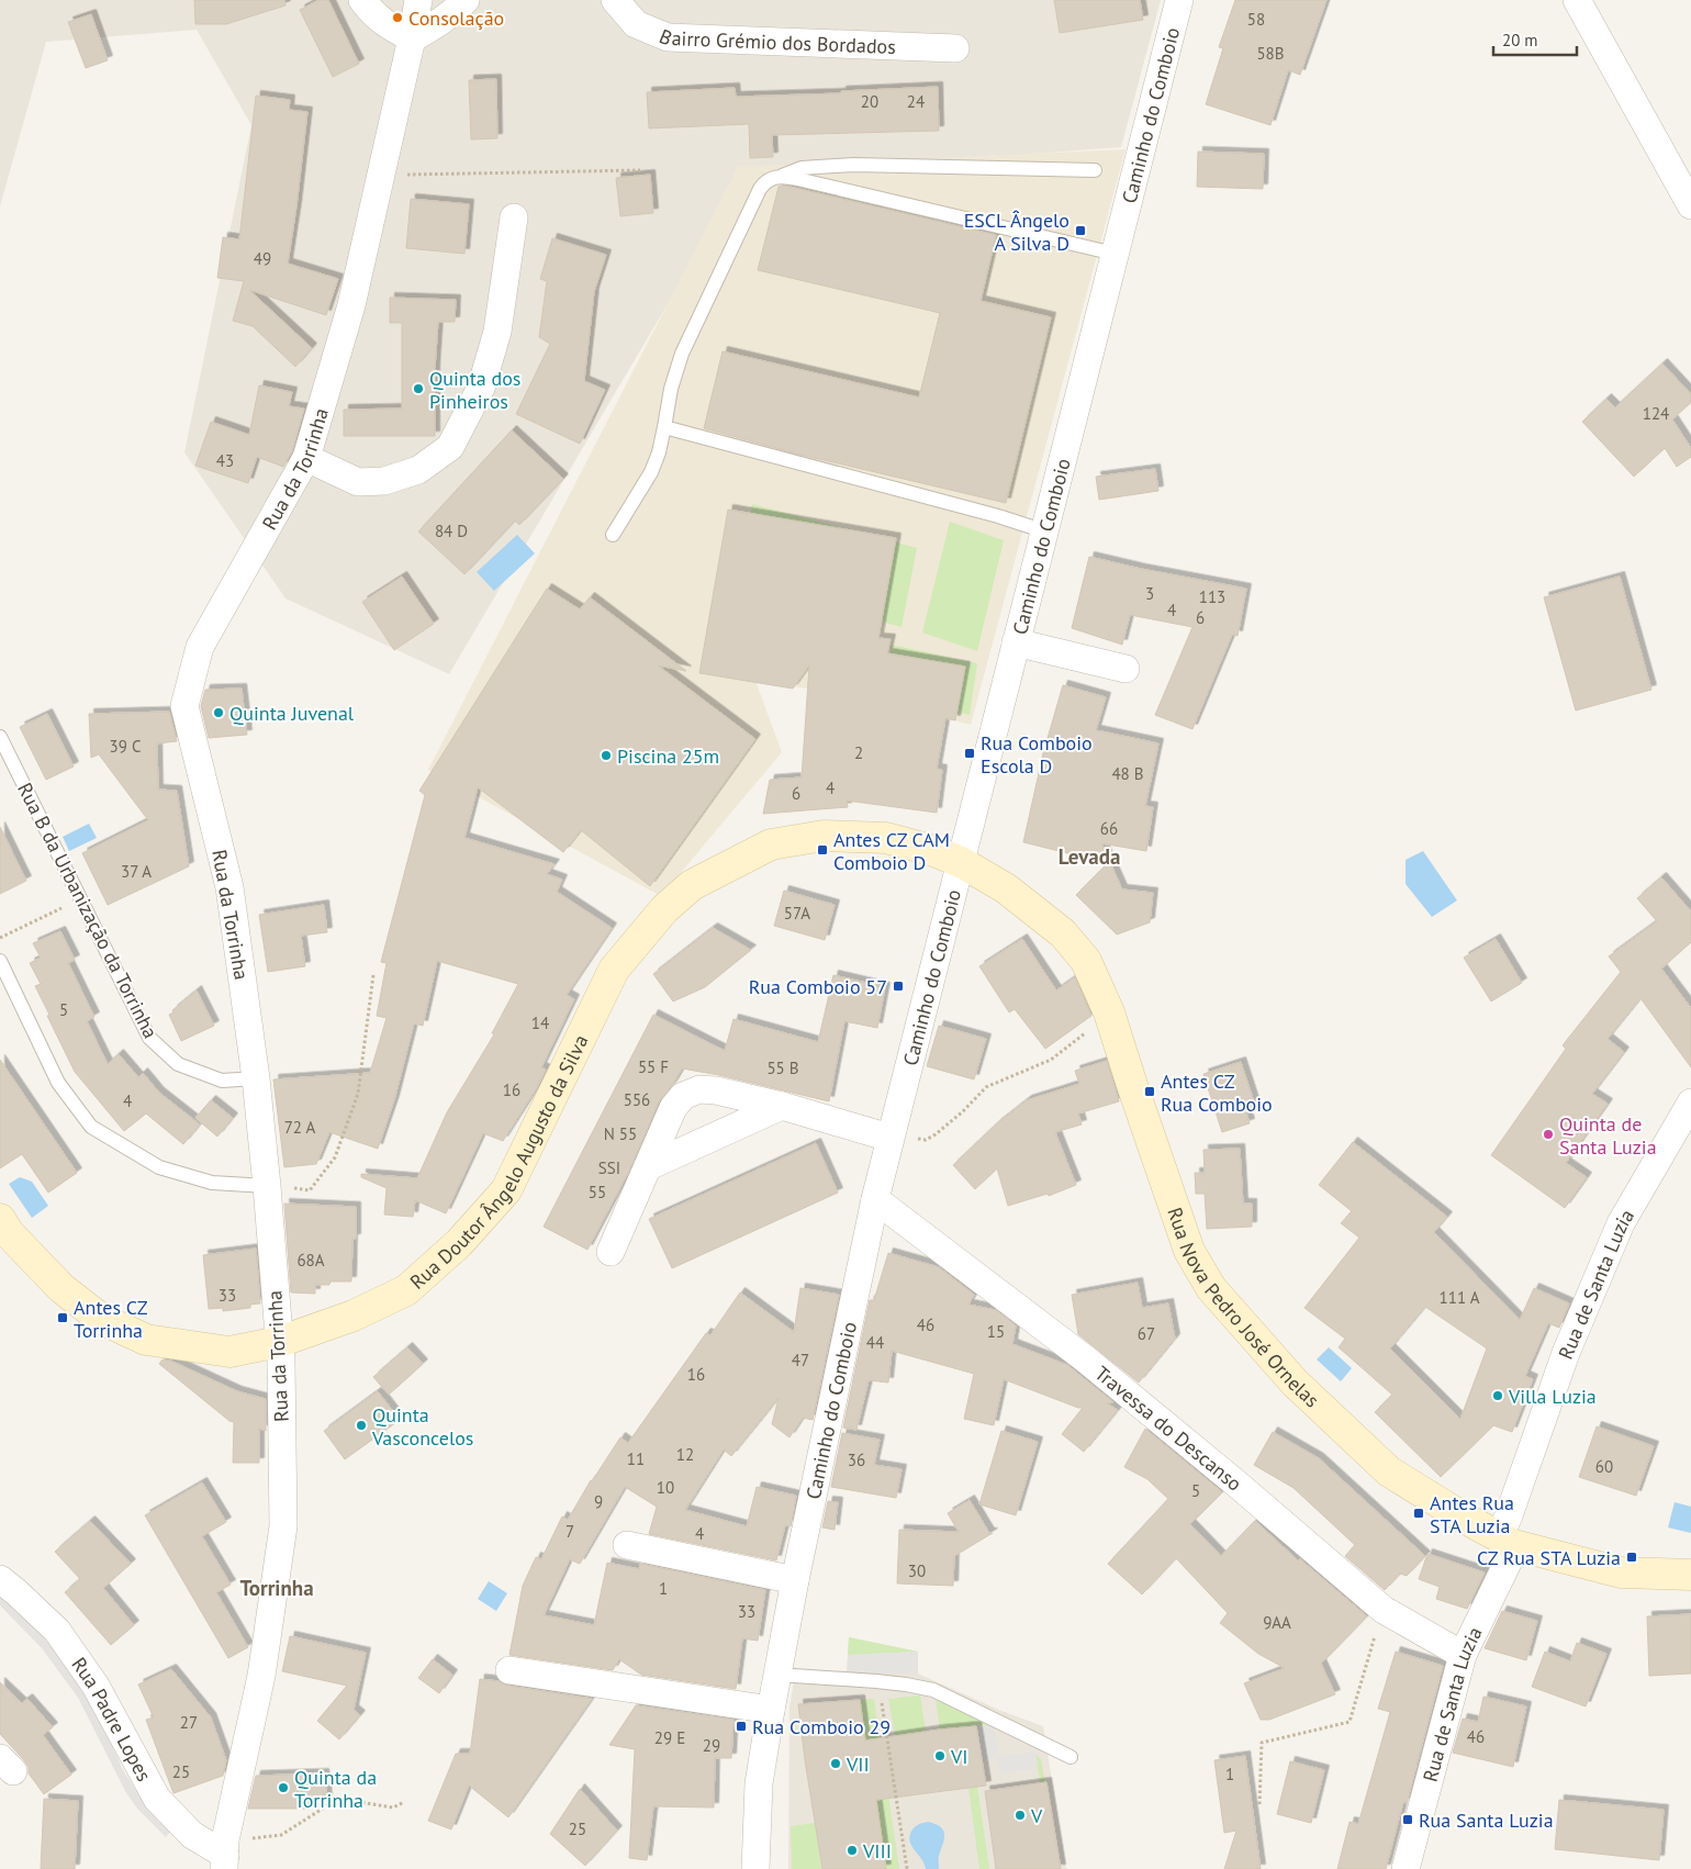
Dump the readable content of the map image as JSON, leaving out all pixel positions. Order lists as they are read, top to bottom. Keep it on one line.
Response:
{"streets":{"street":["Bairro Grémio dos Bordados","Caminho do Comboio","Rua da Torrinha","Rua Doutor Ângelo Augusto da Silva","Rua de Santa Luzia","Rua Nova Pedro José Ornelas","Travessa do Descanso","Rua Padre Lopes"],"lane":["Rua B da Urbanização da Torrinha"]},"crossings":[["Caminho do Comboio","Rua Doutor Ângelo Augusto da Silva"],["Caminho do Comboio","Rua Nova Pedro José Ornelas"],["Caminho do Comboio","Travessa do Descanso"],["Rua da Torrinha","Rua B da Urbanização da Torrinha"],["Rua da Torrinha","Rua Doutor Ângelo Augusto da Silva"],["Rua da Torrinha","Rua Padre Lopes"],["Rua Doutor Ângelo Augusto da Silva","Rua Nova Pedro José Ornelas"],["Rua de Santa Luzia","Rua Nova Pedro José Ornelas"],["Rua de Santa Luzia","Travessa do Descanso"]],"districts":["Levada","Torrinha"],"places":{"other":["Consolação","Quinta dos Pinheiros","Quinta Juvenal","Piscina 25m","Quinta de Santa Luzia","Villa Luzia","Quinta Vasconcelos","VI","VII","Quinta da Torrinha","V","VIII"],"transit":["ESCL Ângelo A Silva D","Rua Comboio Escola D","Antes CZ CAM Comboio D","Rua Comboio 57","Antes CZ Rua Comboio","Antes CZ Torrinha","Antes Rua STA Luzia","CZ Rua STA Luzia","Rua Comboio 29","Rua Santa Luzia"]},"house_numbers":["58","58B","20","24","49","124","43","84 D","3","113","4","6","39 C","2","48 B","4","6","66","37 A","57A","5","14","55 F","55 B","16","556","4","72 A","N 55","SSI","55","68A","33","111 A","46","15","67","44","47","16","12","11","36","60","10","5","9","7","4","30","1","33","9AA","27","46","29 E","29","25","1","25"],"scale_bar":"20 m"}
